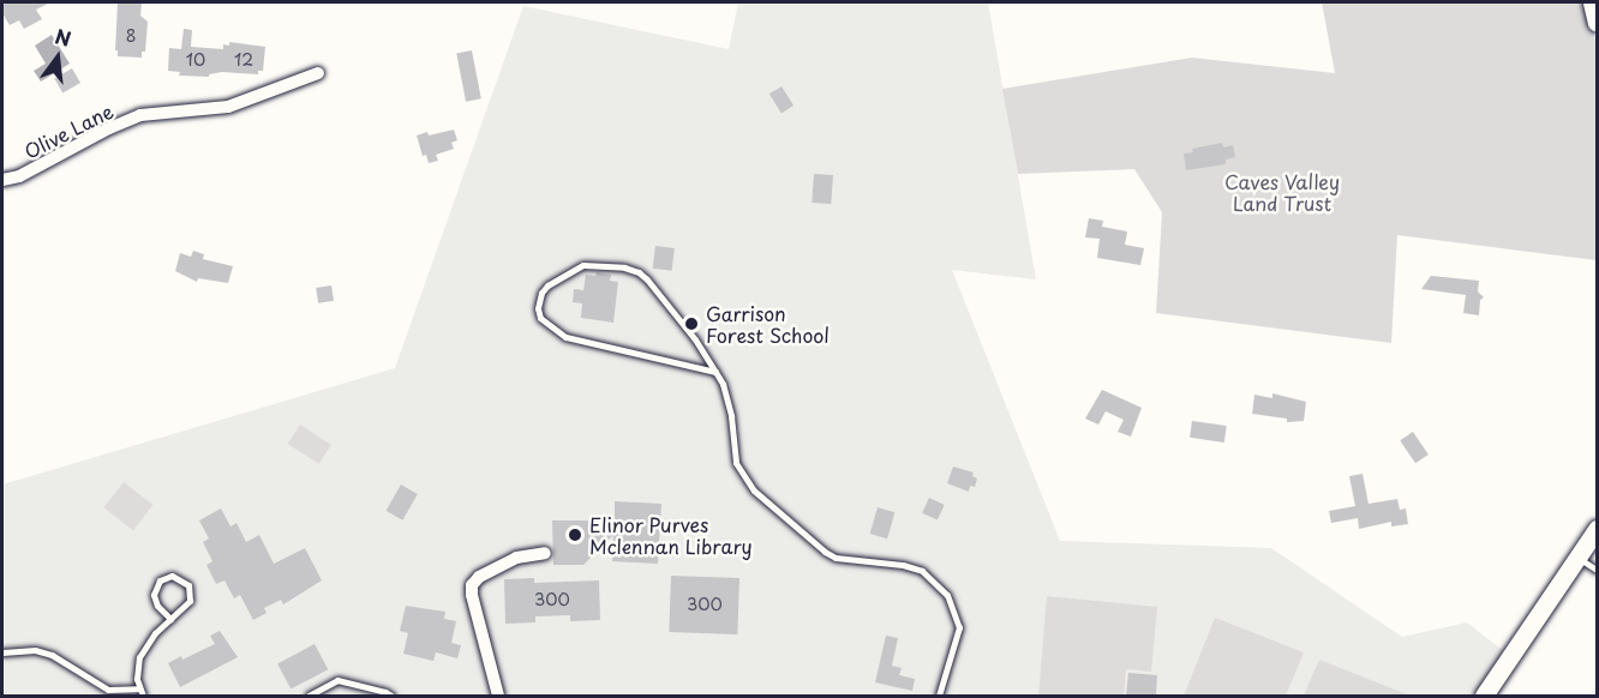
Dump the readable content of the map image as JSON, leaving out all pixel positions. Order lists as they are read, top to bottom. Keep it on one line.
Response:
{"streets":{"street":["Olive Lane"]},"parks":["Caves Valley Land Trust"],"places":["Garrison Forest School","Elinor Purves Mclennan Library"],"house_numbers":["8","10","12","300","300"],"north":"top"}
